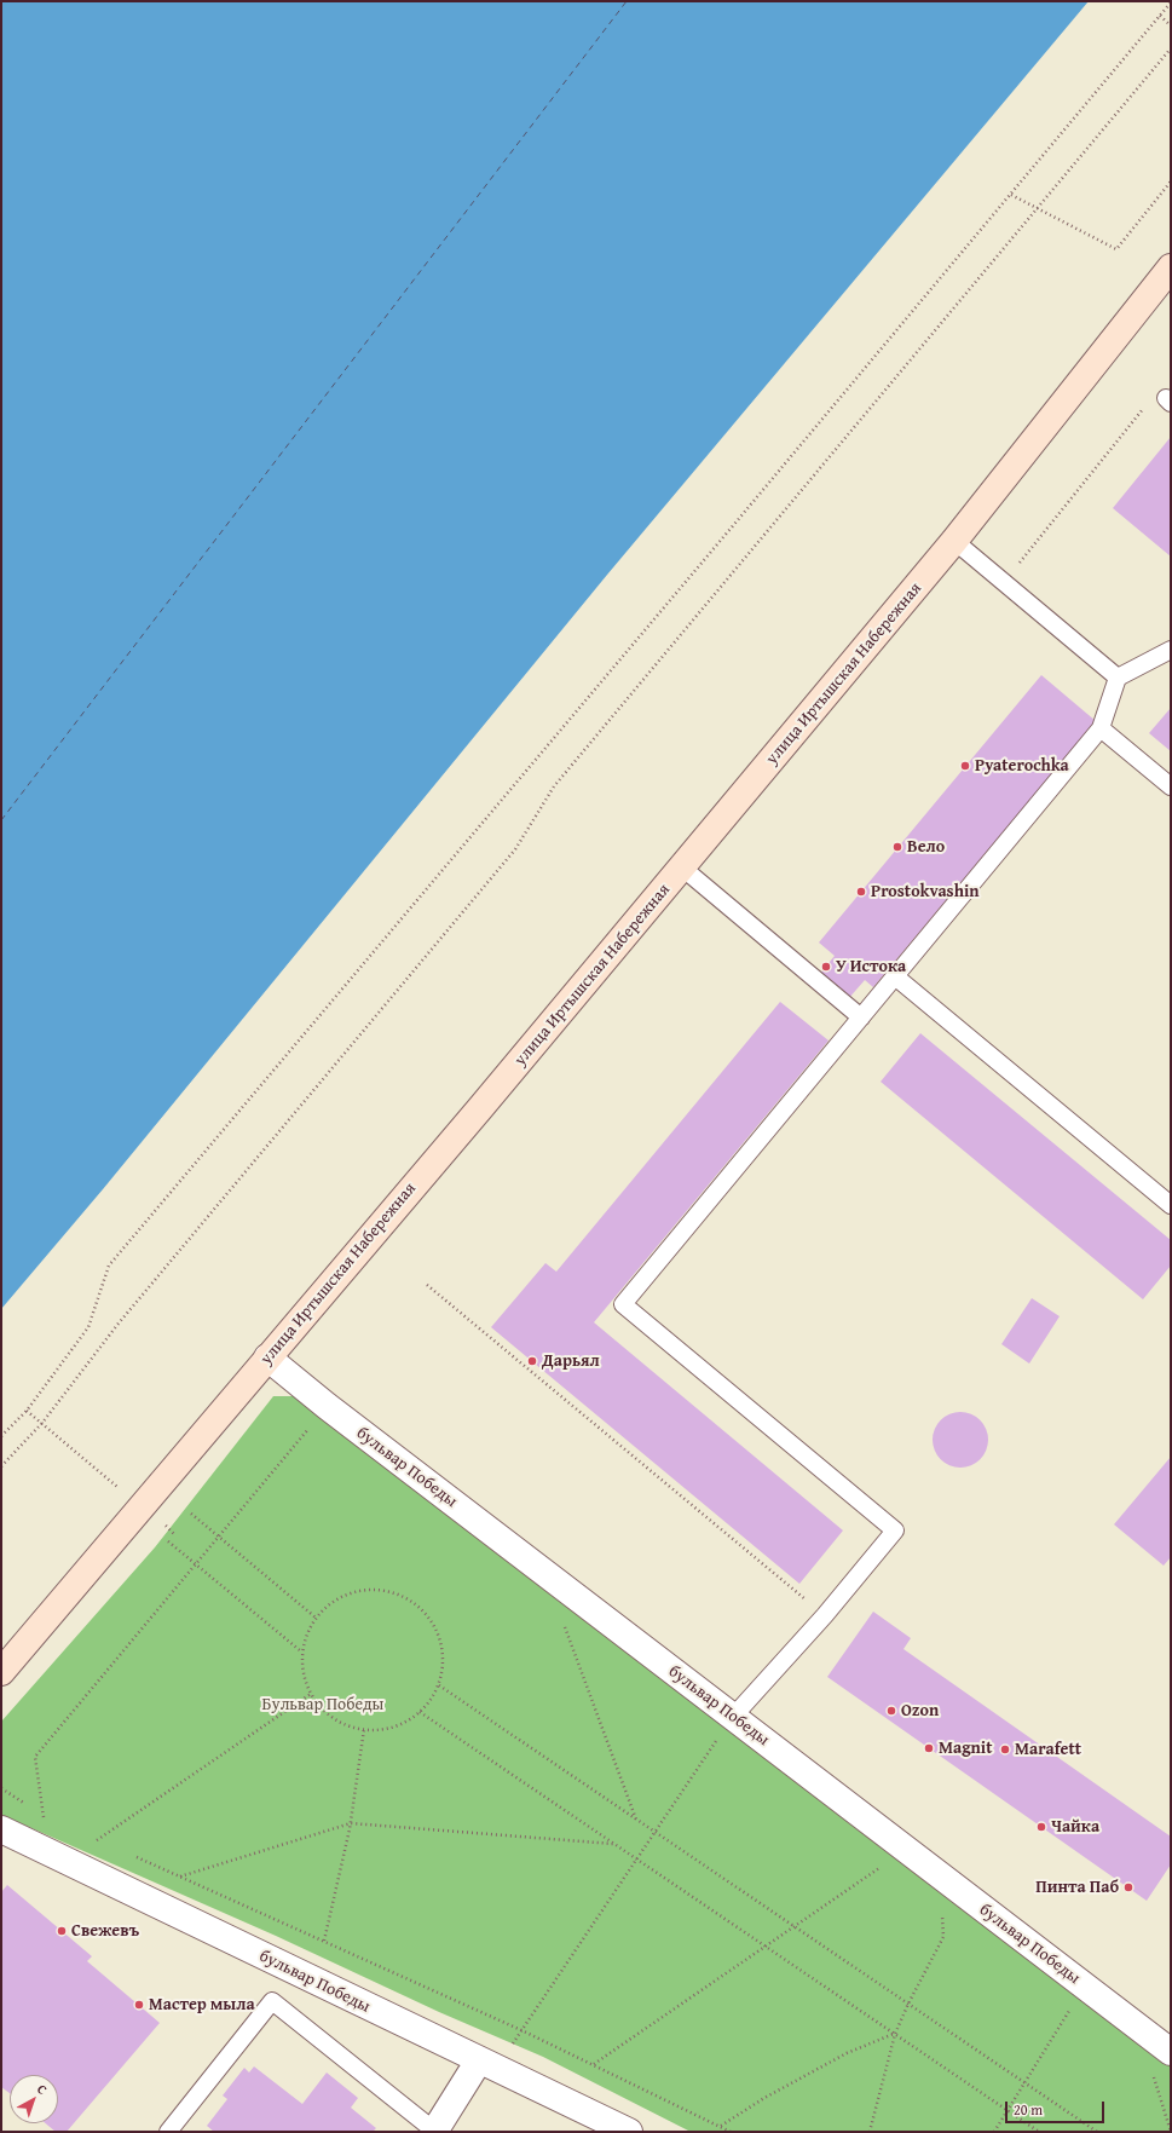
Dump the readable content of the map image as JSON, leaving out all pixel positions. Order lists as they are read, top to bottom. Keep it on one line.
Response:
{"streets":{"main road":["улица Иртышская Набережная"],"street":["бульвар Победы"]},"crossings":[["улица Иртышская Набережная","бульвар Победы"]],"parks":["Бульвар Победы"],"places":["Pyaterochka","Вело","Prostokvashin","У Истока","Дарьял","Ozon","Magnit","Marafett","Чайка","Пинта Паб","Свежевъ","Мастер мыла"],"scale_bar":"20 m","north":"top right"}
